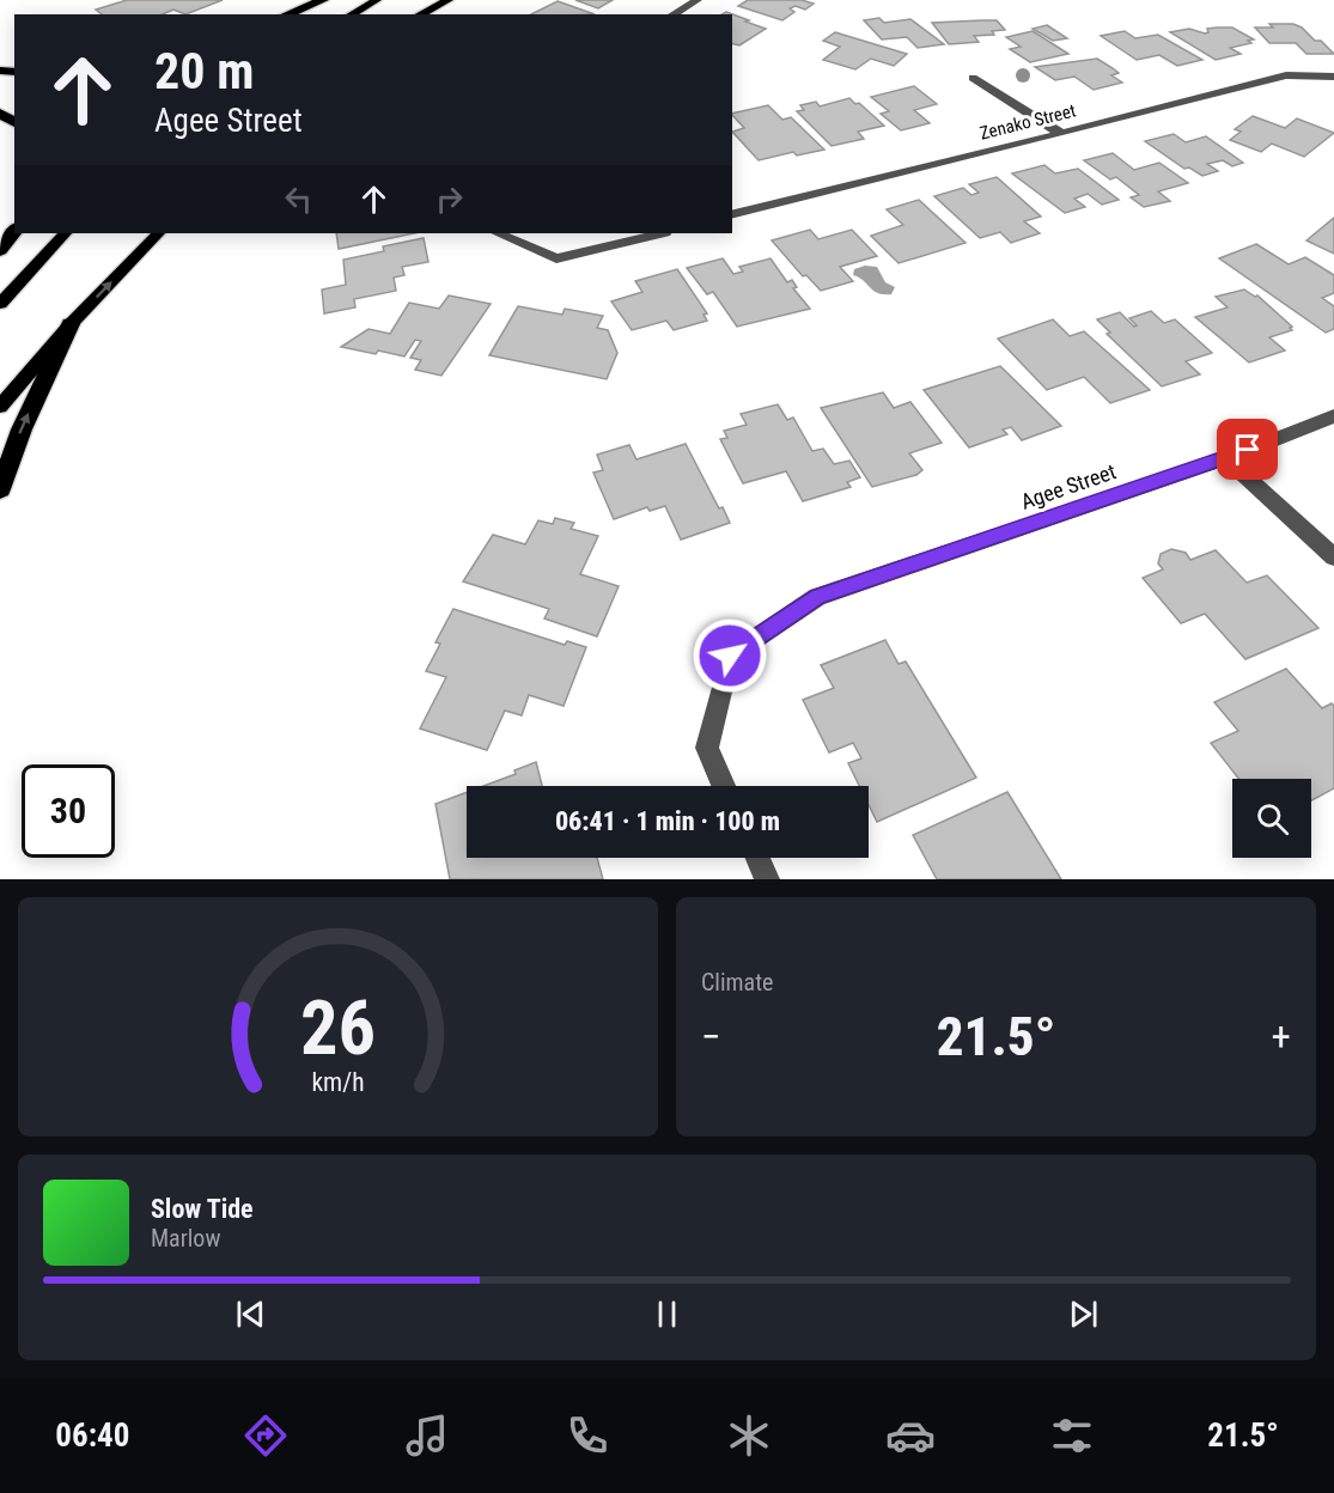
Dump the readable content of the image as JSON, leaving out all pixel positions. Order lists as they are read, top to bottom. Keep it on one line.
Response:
{"streets":{"street":["Zenako Street","Agee Street"]},"page":{"turn":["20 m","Agee Street"],"limit":"30","trip":"06:41 · 1 min · 100 m","tile":"Climate","heat":["−","21.5°","+"],"song":["Slow Tide","Marlow"],"tabs":["06:40","21.5°"],"gauge":["26","km/h"]}}
